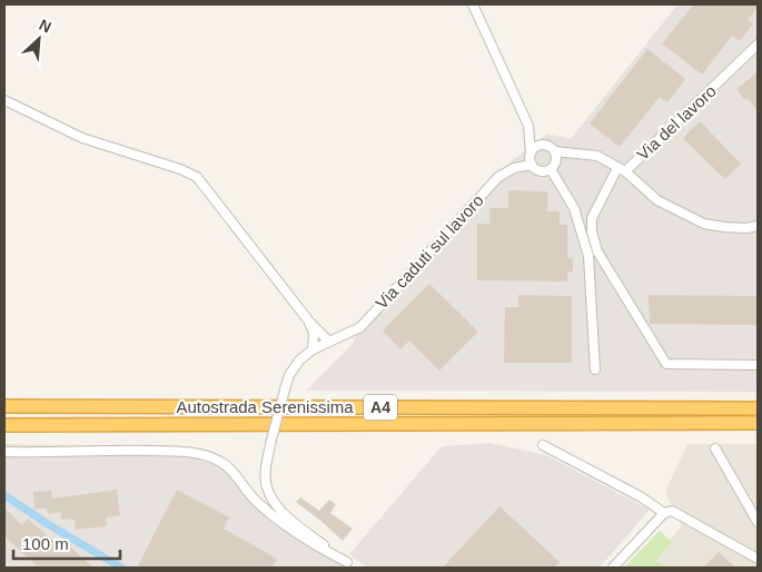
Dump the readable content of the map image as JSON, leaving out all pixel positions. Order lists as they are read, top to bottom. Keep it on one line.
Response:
{"streets":{"highway":["Autostrada Serenissima","A4"],"street":["Via del lavoro","Via caduti sul lavoro"]},"crossings":[["Via del lavoro","Via caduti sul lavoro"]],"scale_bar":"100 m","north":"top right"}
